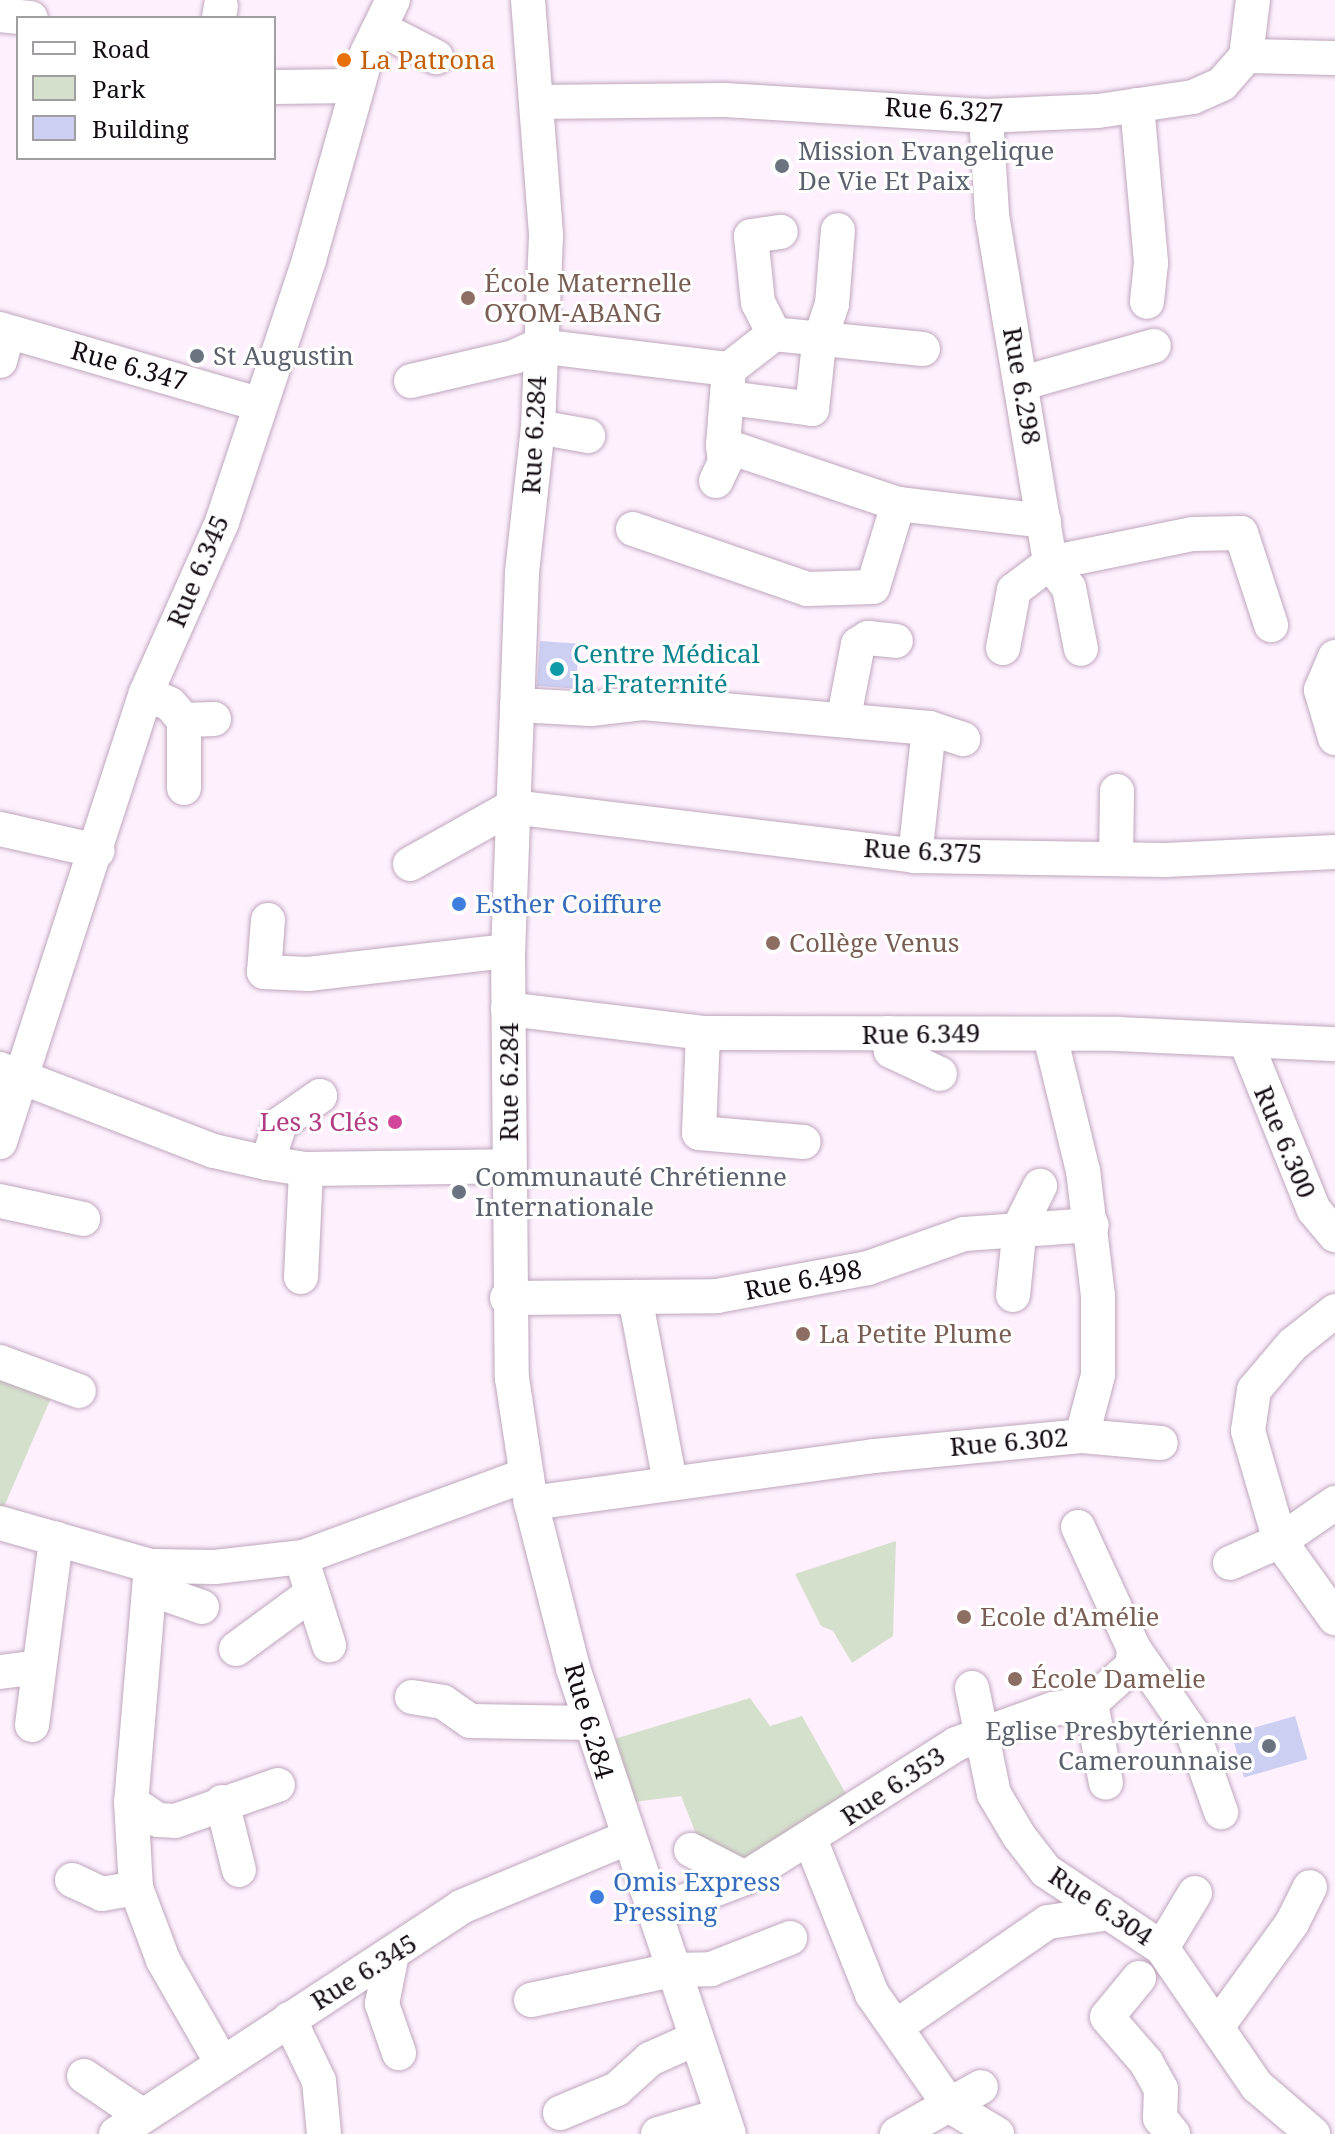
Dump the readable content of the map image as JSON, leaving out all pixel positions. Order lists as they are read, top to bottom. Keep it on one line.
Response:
{"streets":{"street":["Rue 6.327","Rue 6.347","Rue 6.298","Rue 6.284","Rue 6.345","Rue 6.375","Rue 6.349","Rue 6.300","Rue 6.498","Rue 6.302","Rue 6.353","Rue 6.304"]},"crossings":[["Rue 6.327","Rue 6.298"],["Rue 6.327","Rue 6.284"],["Rue 6.347","Rue 6.345"],["Rue 6.284","Rue 6.345"],["Rue 6.284","Rue 6.375"],["Rue 6.284","Rue 6.349"],["Rue 6.284","Rue 6.498"],["Rue 6.284","Rue 6.302"],["Rue 6.284","Rue 6.353"],["Rue 6.349","Rue 6.300"],["Rue 6.349","Rue 6.302"],["Rue 6.498","Rue 6.302"],["Rue 6.353","Rue 6.304"]],"places":["La Patrona","Mission Evangelique De Vie Et Paix","École Maternelle OYOM-ABANG","St Augustin","Centre Médical la Fraternité","Esther Coiffure","Collège Venus","Les 3 Clés","Communauté Chrétienne Internationale","La Petite Plume","Ecole d'Amélie","École Damelie","Eglise Presbytérienne Camerounnaise","Omis Express Pressing"],"legend":["Road","Park","Building"]}
